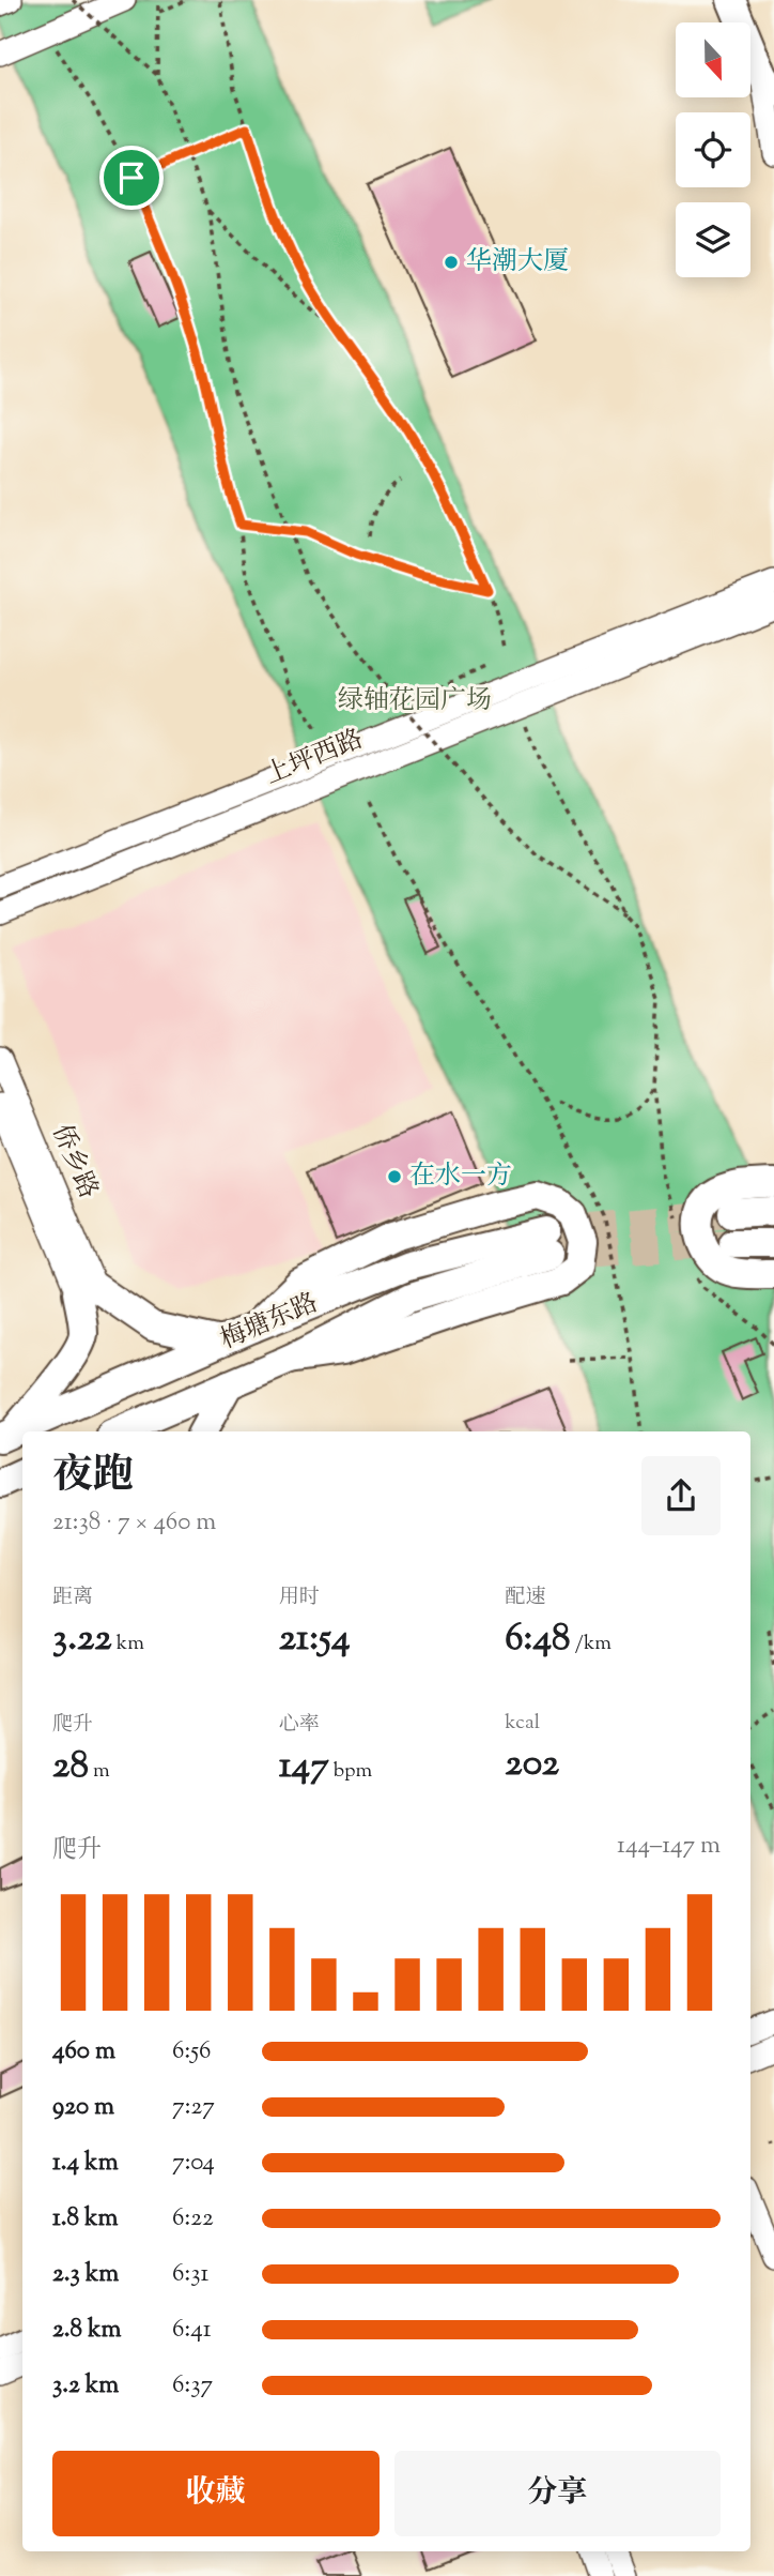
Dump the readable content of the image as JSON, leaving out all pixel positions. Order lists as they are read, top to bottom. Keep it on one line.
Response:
{"streets":{"main road":["梅塘东路"],"street":["上坪西路","侨乡路"]},"parks":["绿轴花园广场"],"places":["华潮大厦","在水一方"],"north":"bottom","page":{"heading":["夜跑","21:38 · 7 × 460 m"],"stats":[["距离","3.22 km"],["用时","21:54"],["配速","6:48 /km"],["爬升","28 m"],["心率","147 bpm"],["kcal","202"]],"chart":["爬升","144–147 m"],"list":[{"name":"460 m","note":"6:56"},{"name":"920 m","note":"7:27"},{"name":"1.4 km","note":"7:04"},{"name":"1.8 km","note":"6:22"},{"name":"2.3 km","note":"6:31"},{"name":"2.8 km","note":"6:41"},{"name":"3.2 km","note":"6:37"}],"buttons":["收藏","分享"]}}
